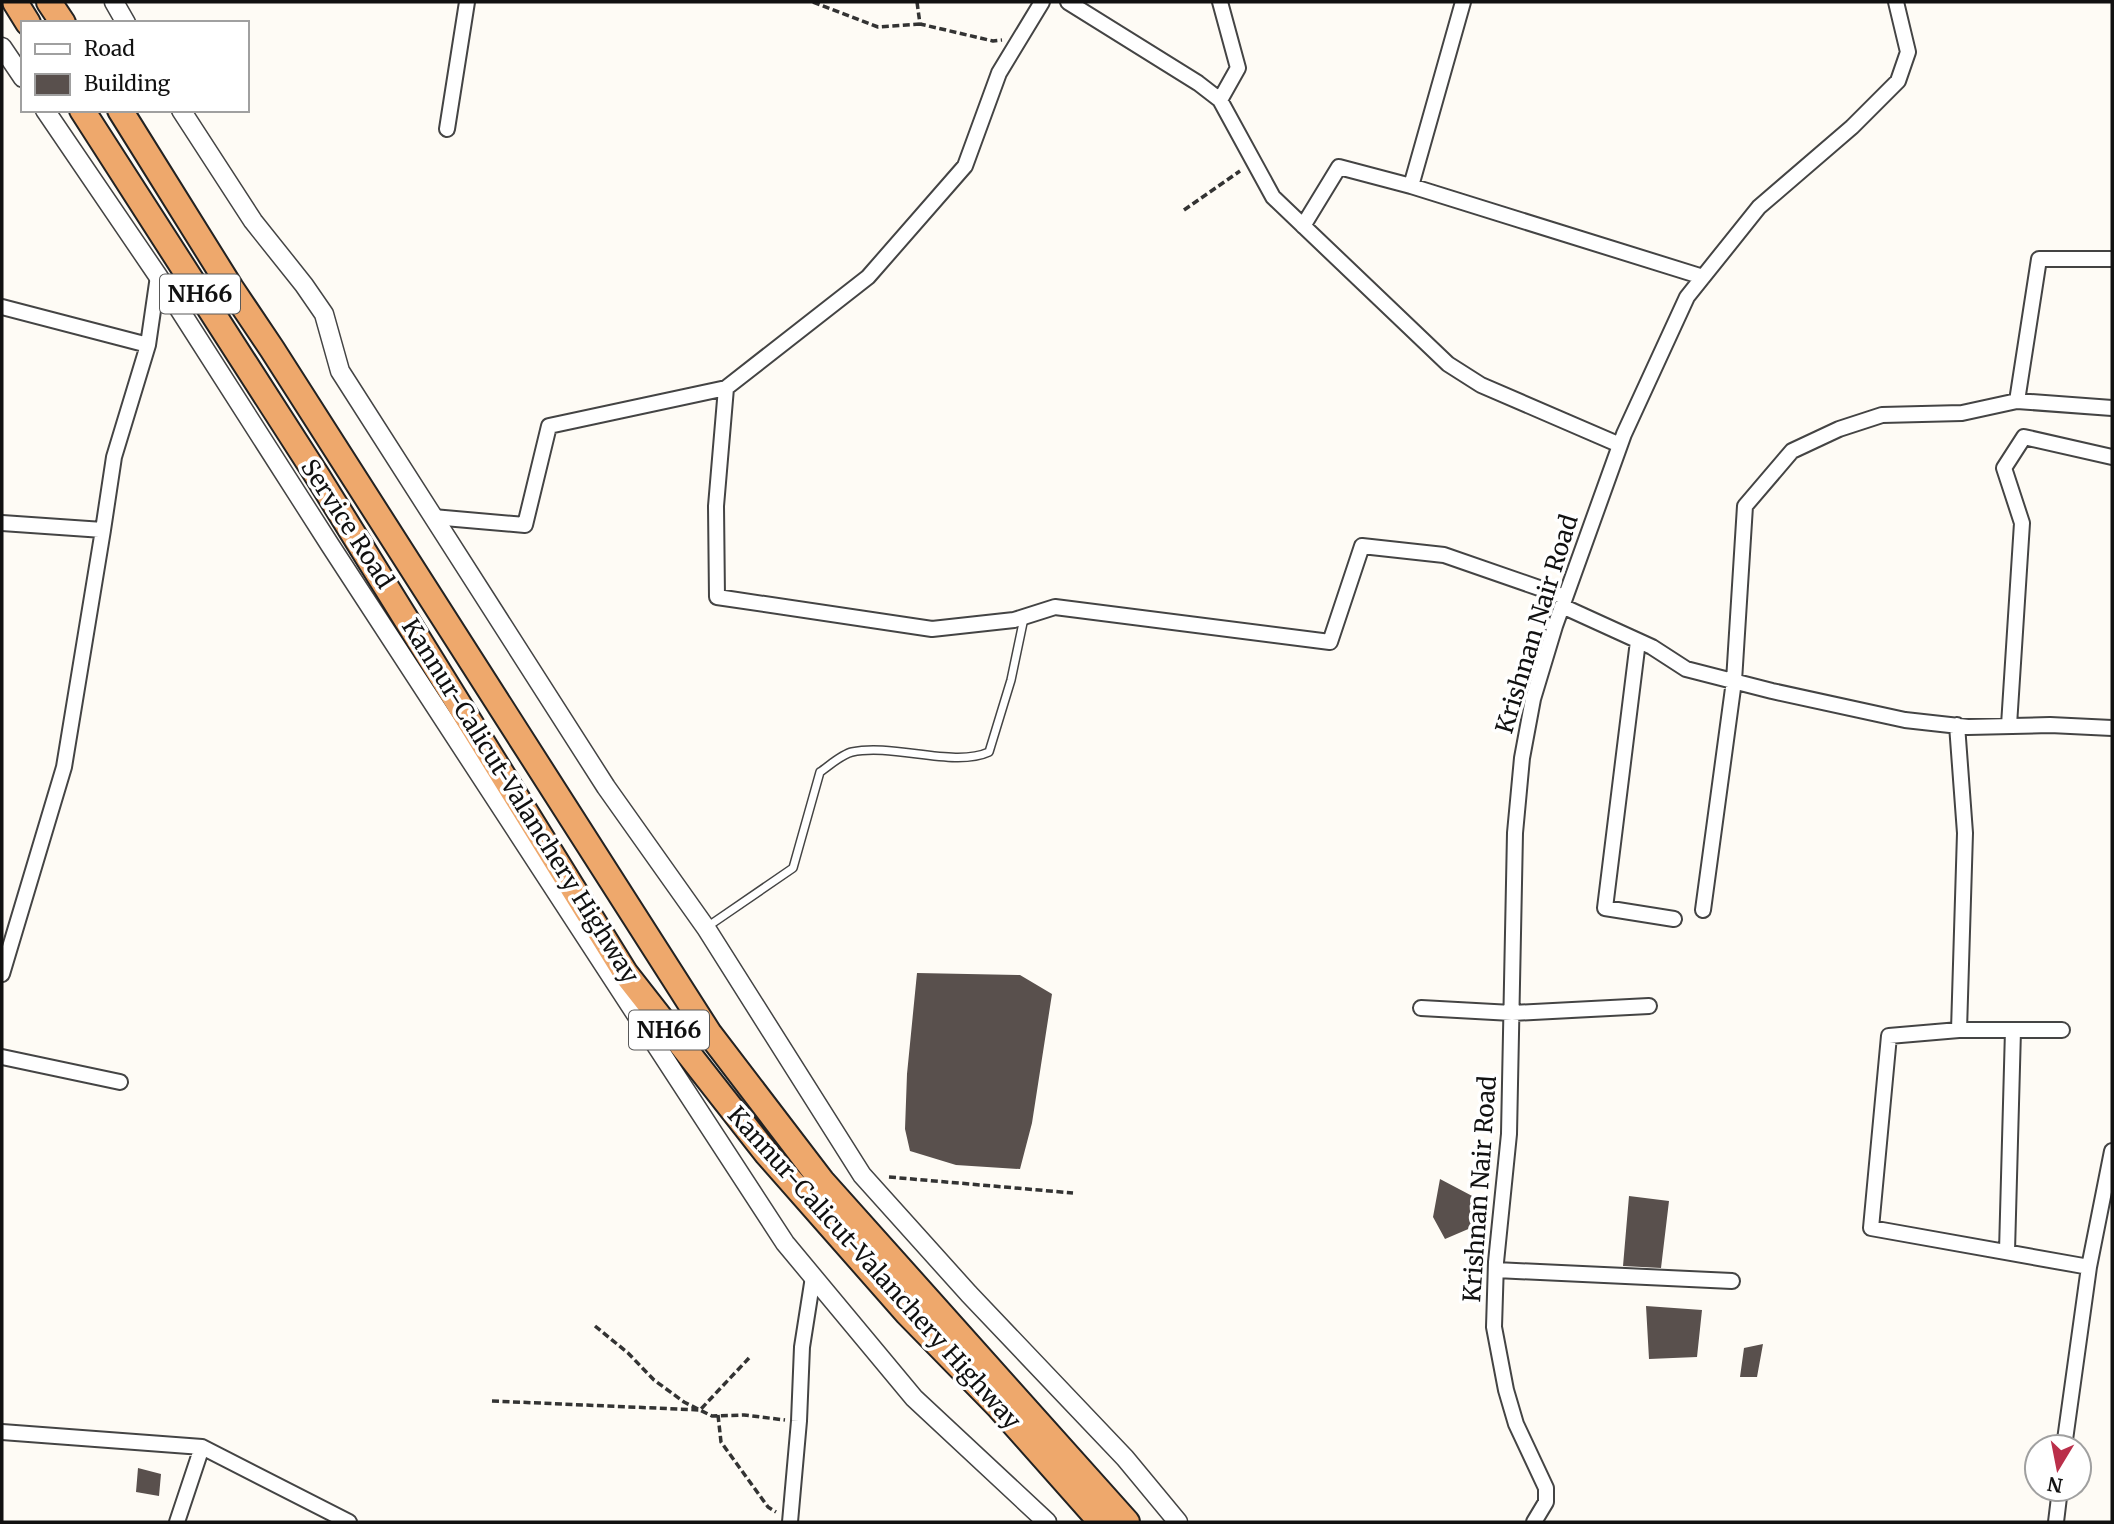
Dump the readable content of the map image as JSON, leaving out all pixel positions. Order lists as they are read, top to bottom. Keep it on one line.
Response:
{"streets":{"highway":["NH66","Kannur-Calicut-Valanchery Highway"],"street":["Service Road","Krishnan Nair Road"]},"legend":["Road","Building"],"north":"bottom"}
